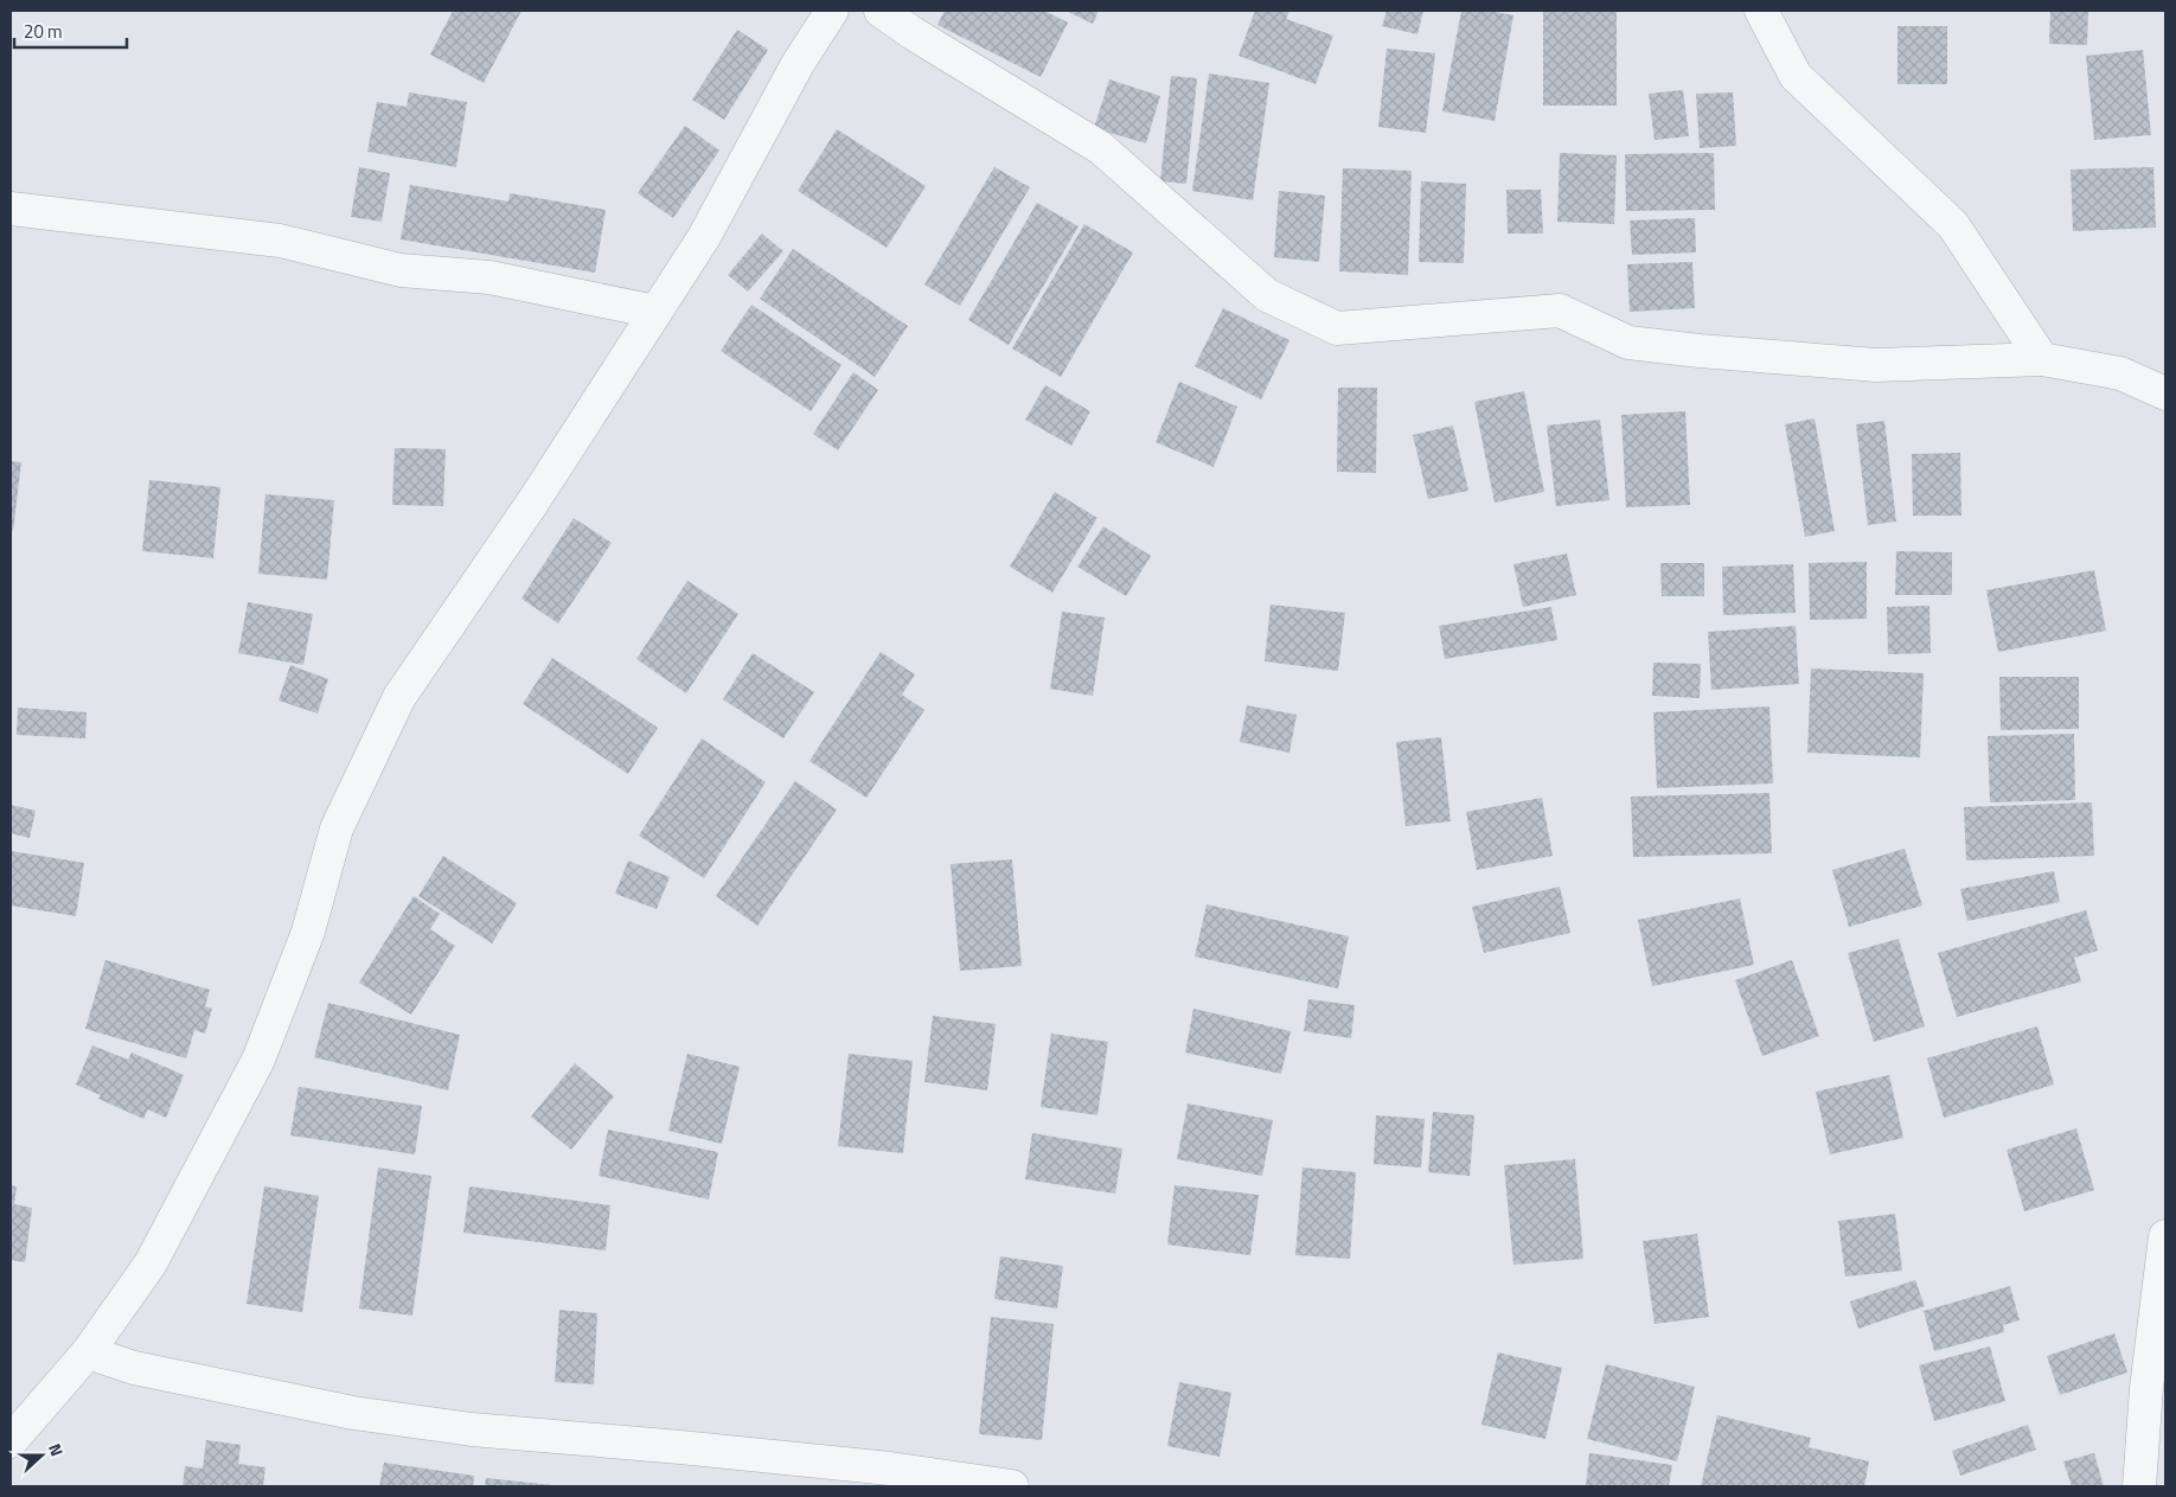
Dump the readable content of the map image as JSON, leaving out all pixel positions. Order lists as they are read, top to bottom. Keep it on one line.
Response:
{"scale_bar":"20 m","north":"right"}
